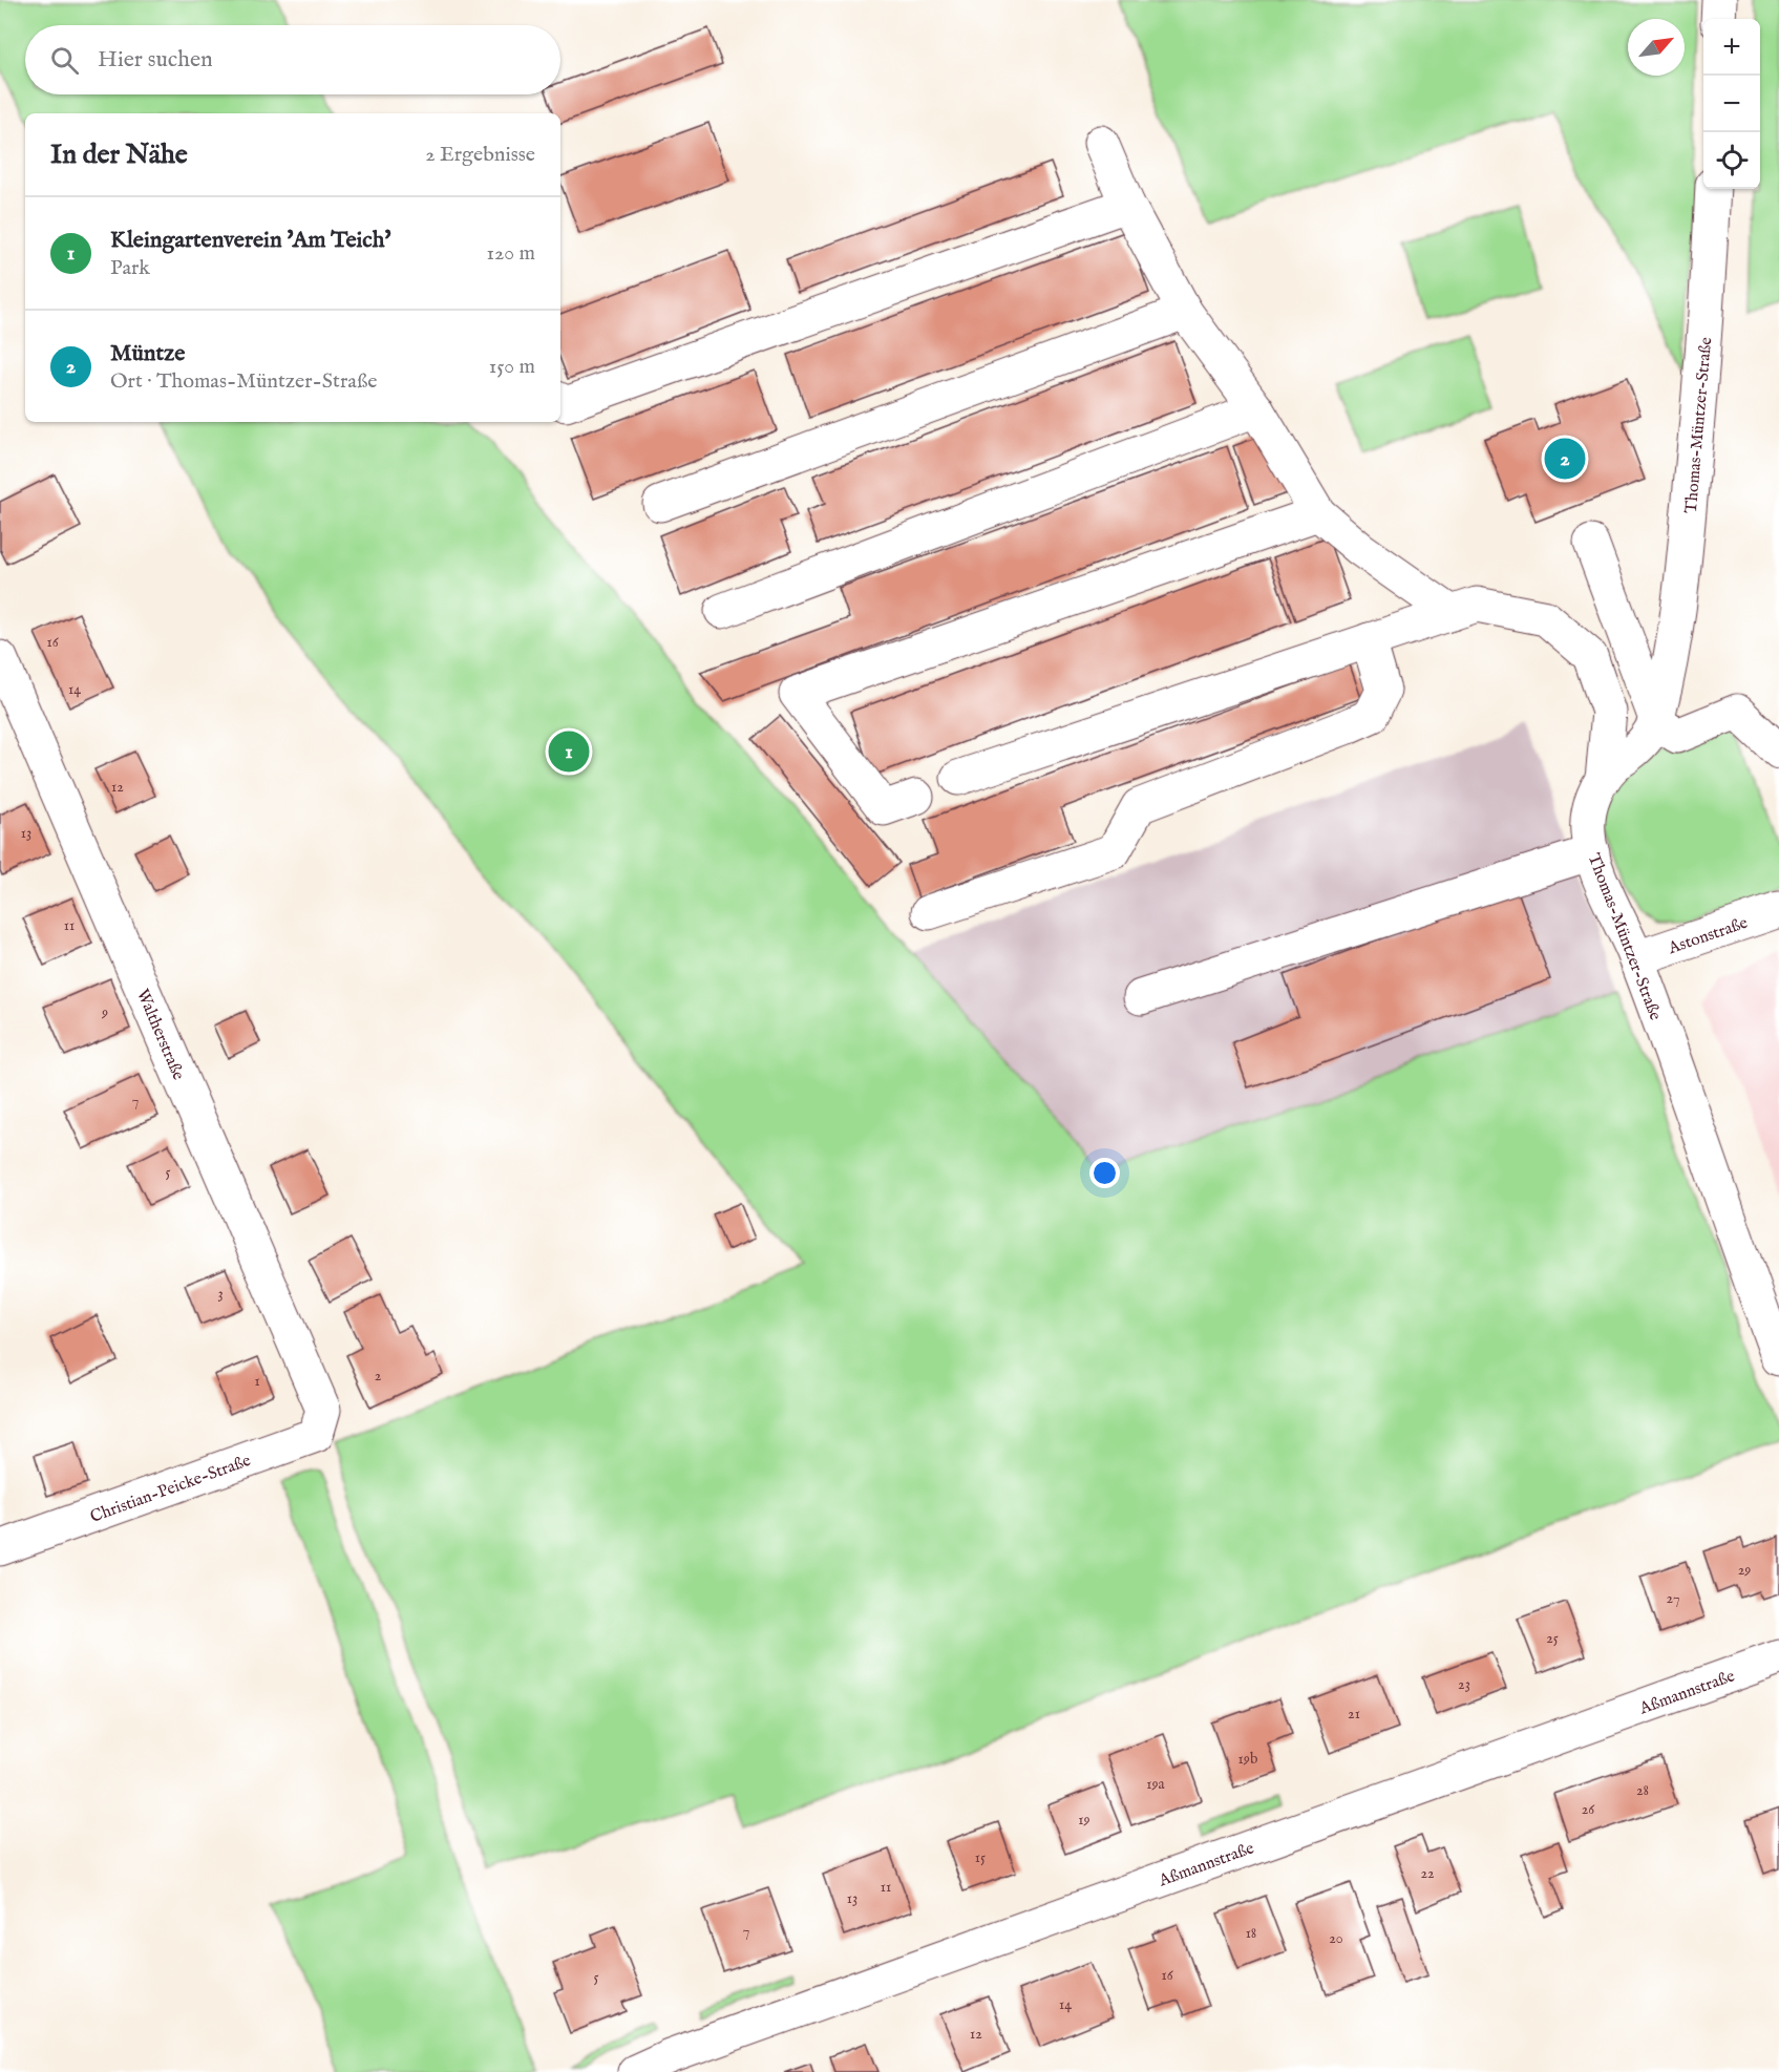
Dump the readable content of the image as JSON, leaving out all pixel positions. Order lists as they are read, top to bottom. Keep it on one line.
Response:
{"streets":{"street":["Thomas-Müntzer-Straße","Astonstraße","Waltherstraße","Christian-Peicke-Straße","Aßmannstraße"]},"crossings":[["Thomas-Müntzer-Straße","Astonstraße"],["Waltherstraße","Christian-Peicke-Straße"]],"house_numbers":["16","14","12","13","11","9","7","5","3","2","1","29","27","25","23","21","19b","19a","28","26","19","15","22","11","13","7","18","20","16","5","14","12"],"north":"top right","page":{"map_buttons":["+","−"],"search":"Hier suchen","heading":["In der Nähe","2 Ergebnisse"],"list":[{"mark":"1","name":"Kleingartenverein 'Am Teich'","note":"Park","value":"120 m"},{"mark":"2","name":"Müntze","note":"Ort · Thomas-Müntzer-Straße","value":"150 m"}],"pins":["2","1"]}}
